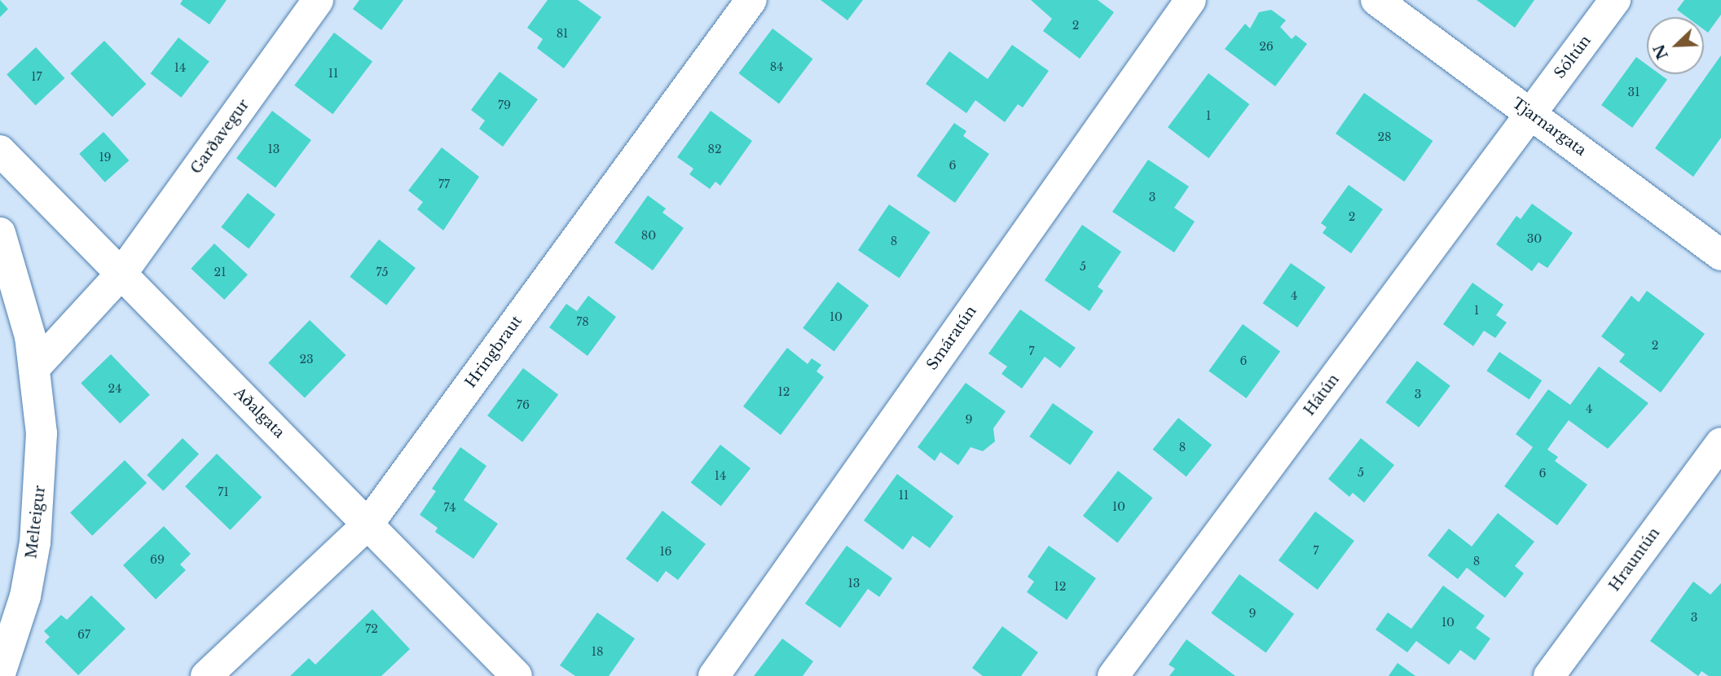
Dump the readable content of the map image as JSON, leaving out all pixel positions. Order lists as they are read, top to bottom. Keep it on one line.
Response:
{"streets":{"street":["Sóltún","Tjarnargata","Garðavegur","Smáratún","Hringbraut","Hátún","Aðalgata","Melteigur","Hrauntún"]},"crossings":[["Sóltún","Tjarnargata"],["Sóltún","Hátún"],["Tjarnargata","Hátún"],["Garðavegur","Aðalgata"],["Hringbraut","Aðalgata"]],"house_numbers":["2","81","26","84","14","11","17","31","79","1","28","13","82","19","6","77","3","2","80","30","8","5","21","75","4","1","10","78","2","7","23","6","24","12","3","76","4","9","8","5","6","14","71","11","10","74","7","16","69","8","13","12","9","3","10","72","67","18"],"north":"bottom left"}
